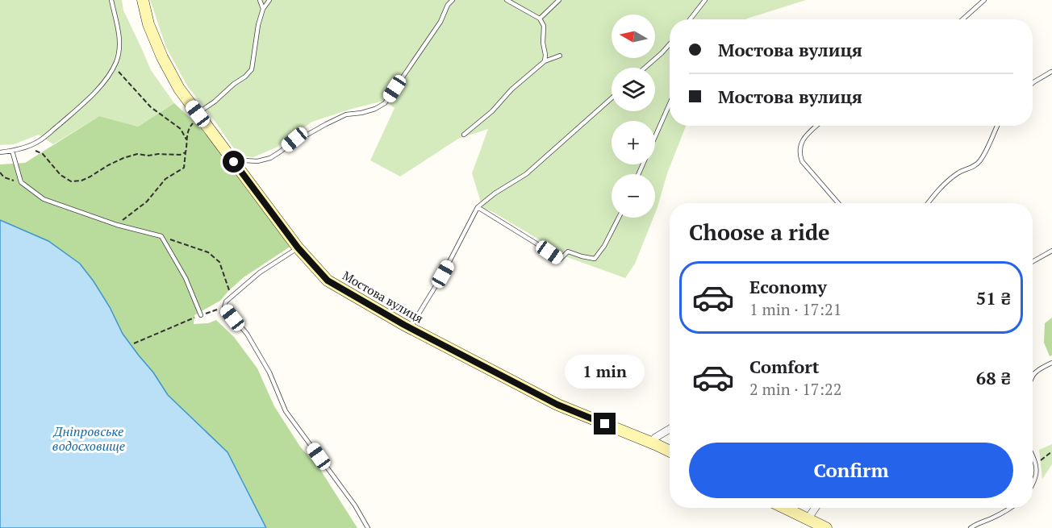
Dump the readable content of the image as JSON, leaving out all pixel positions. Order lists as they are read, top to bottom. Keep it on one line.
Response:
{"streets":{"street":["Мостова вулиця"]},"water":["Дніпровське водосховище"],"north":"left","page":{"map_buttons":["+","−"],"banner":["Мостова вулиця","Мостова вулиця"],"heading":"Choose a ride","list":[{"name":"Economy","note":"1 min · 17:21","value":"51 ₴"},{"name":"Comfort","note":"2 min · 17:22","value":"68 ₴"}],"bubble":"1 min","buttons":"Confirm"}}
